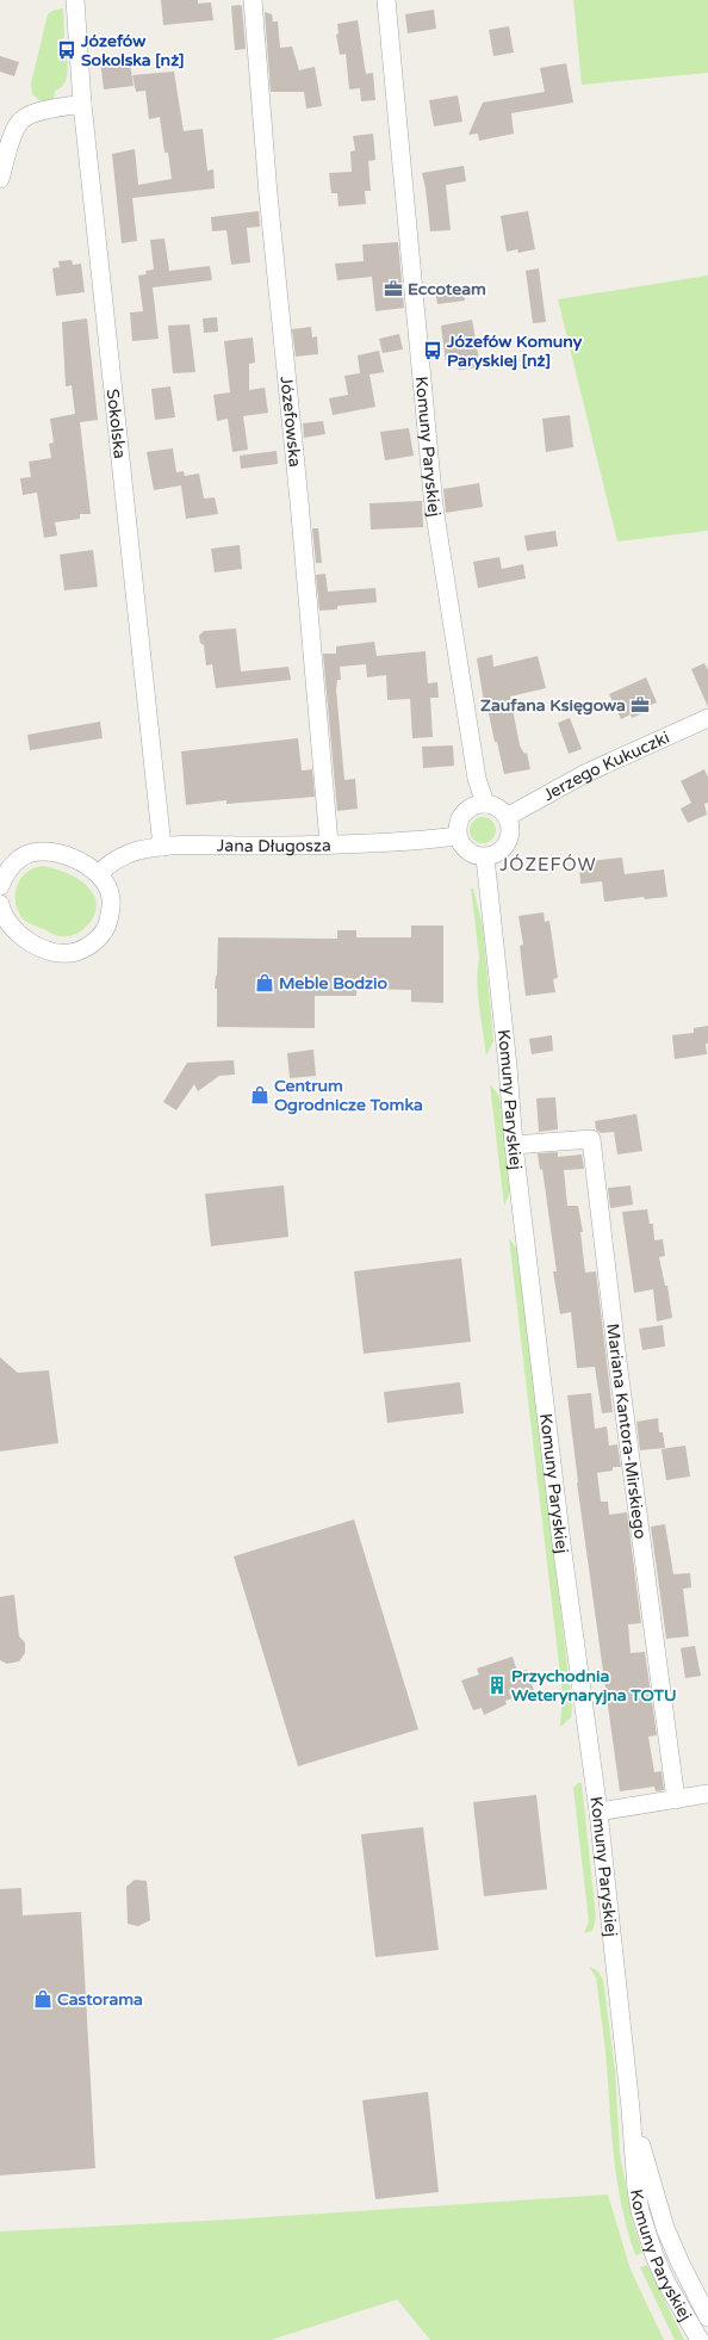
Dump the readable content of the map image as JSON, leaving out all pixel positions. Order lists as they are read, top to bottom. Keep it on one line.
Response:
{"streets":{"street":["Józefowska","Sokolska","Komuny Paryskiej","Jerzego Kukuczki","Jana Długosza","Mariana Kantora-Mirskiego"]},"crossings":[["Józefowska","Jana Długosza"],["Sokolska","Jana Długosza"],["Komuny Paryskiej","Jerzego Kukuczki"],["Komuny Paryskiej","Jana Długosza"],["Komuny Paryskiej","Mariana Kantora-Mirskiego"],["Jerzego Kukuczki","Jana Długosza"]],"districts":["JÓZEFÓW"],"places":{"bus stop":["Józefów Sokolska [nż]","Józefów Komuny Paryskiej [nż]"],"office":["Eccoteam","Zaufana Księgowa"],"shop":["Meble Bodzio","Centrum Ogrodnicze Tomka","Castorama"],"building":["Przychodnia Weterynaryjna TOTU"]}}
